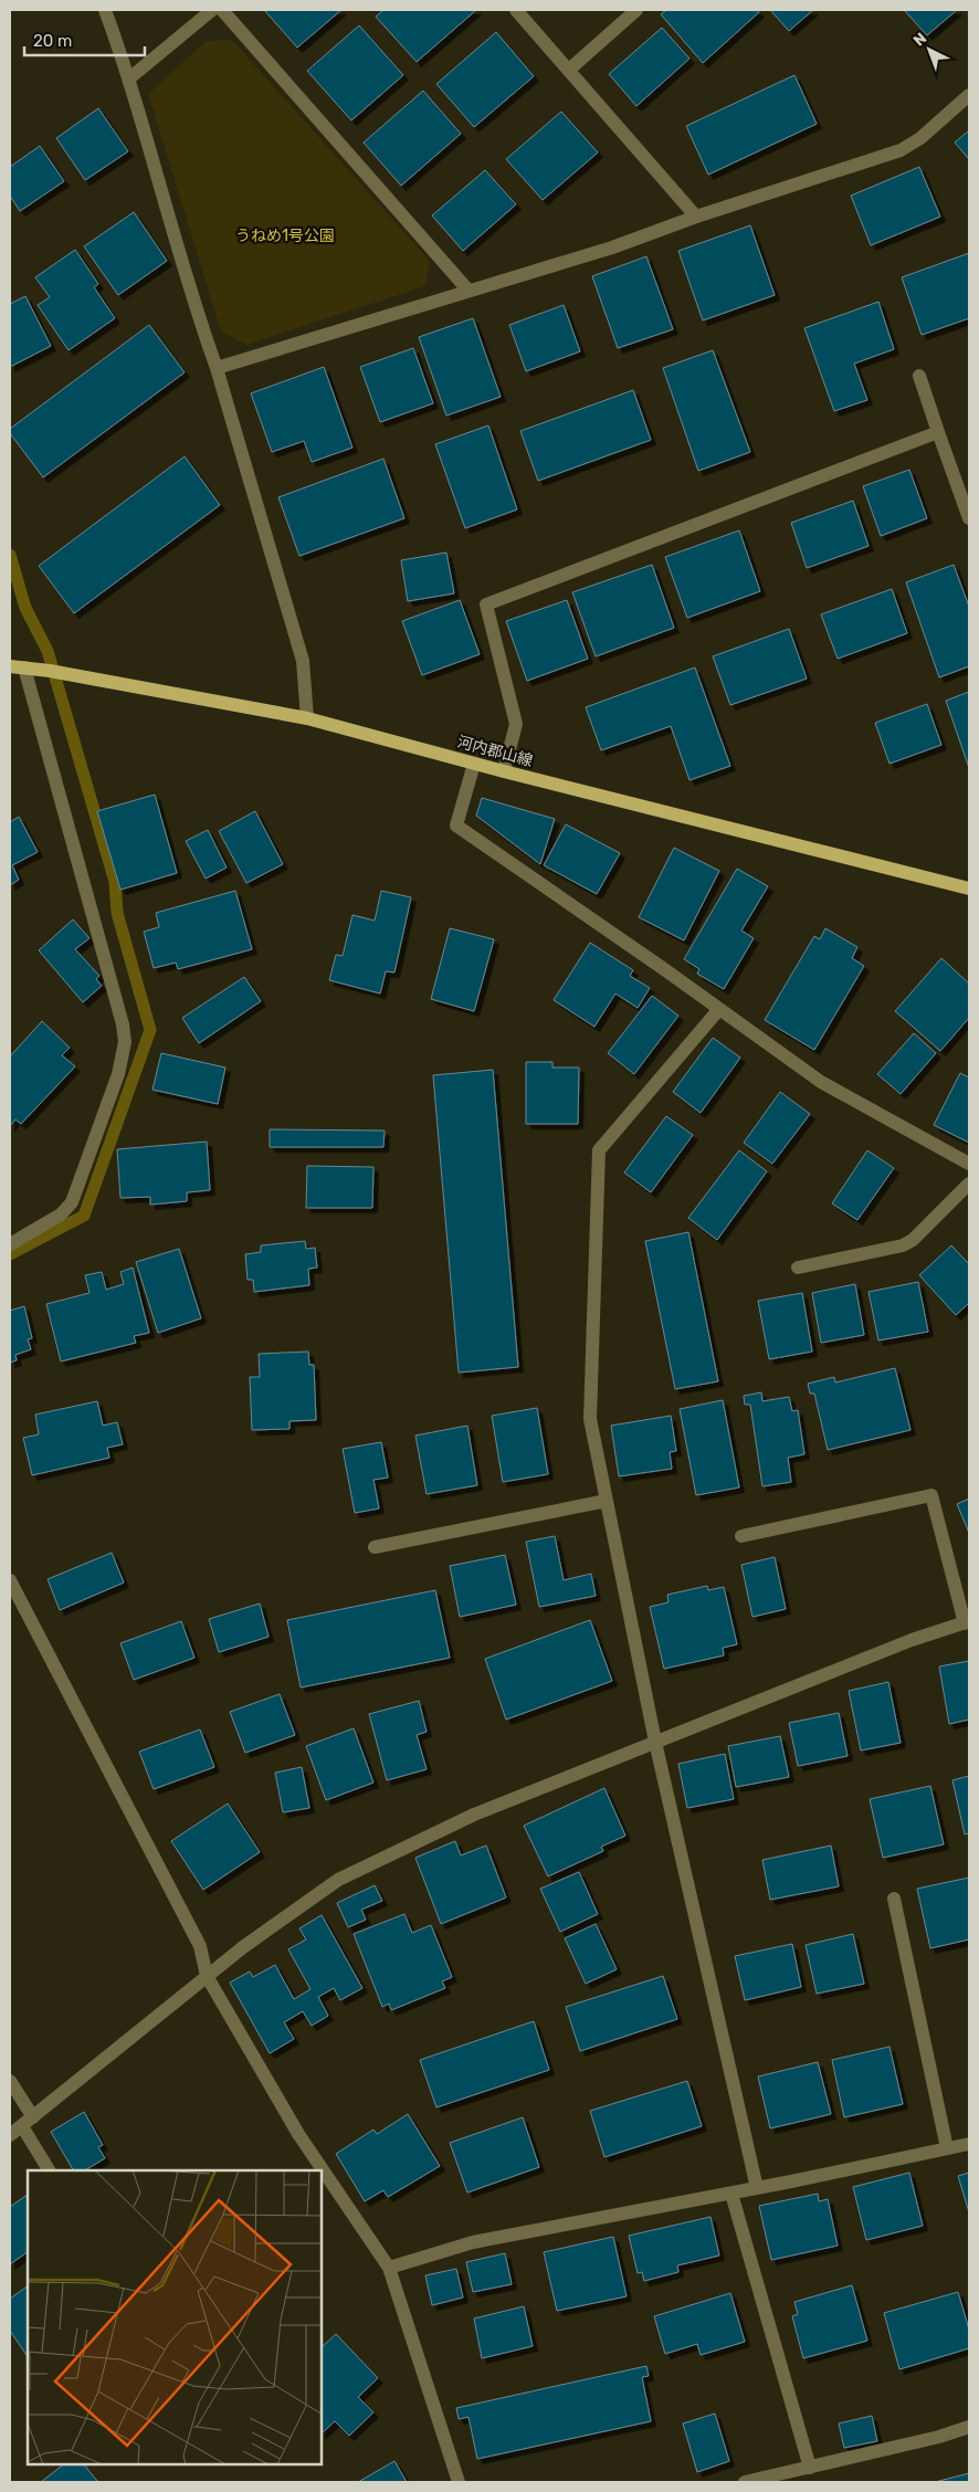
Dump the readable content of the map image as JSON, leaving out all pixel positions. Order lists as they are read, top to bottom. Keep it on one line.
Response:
{"streets":{"main road":["河内郡山線"]},"parks":["うねめ1号公園"],"scale_bar":"20 m","north":"top left"}
